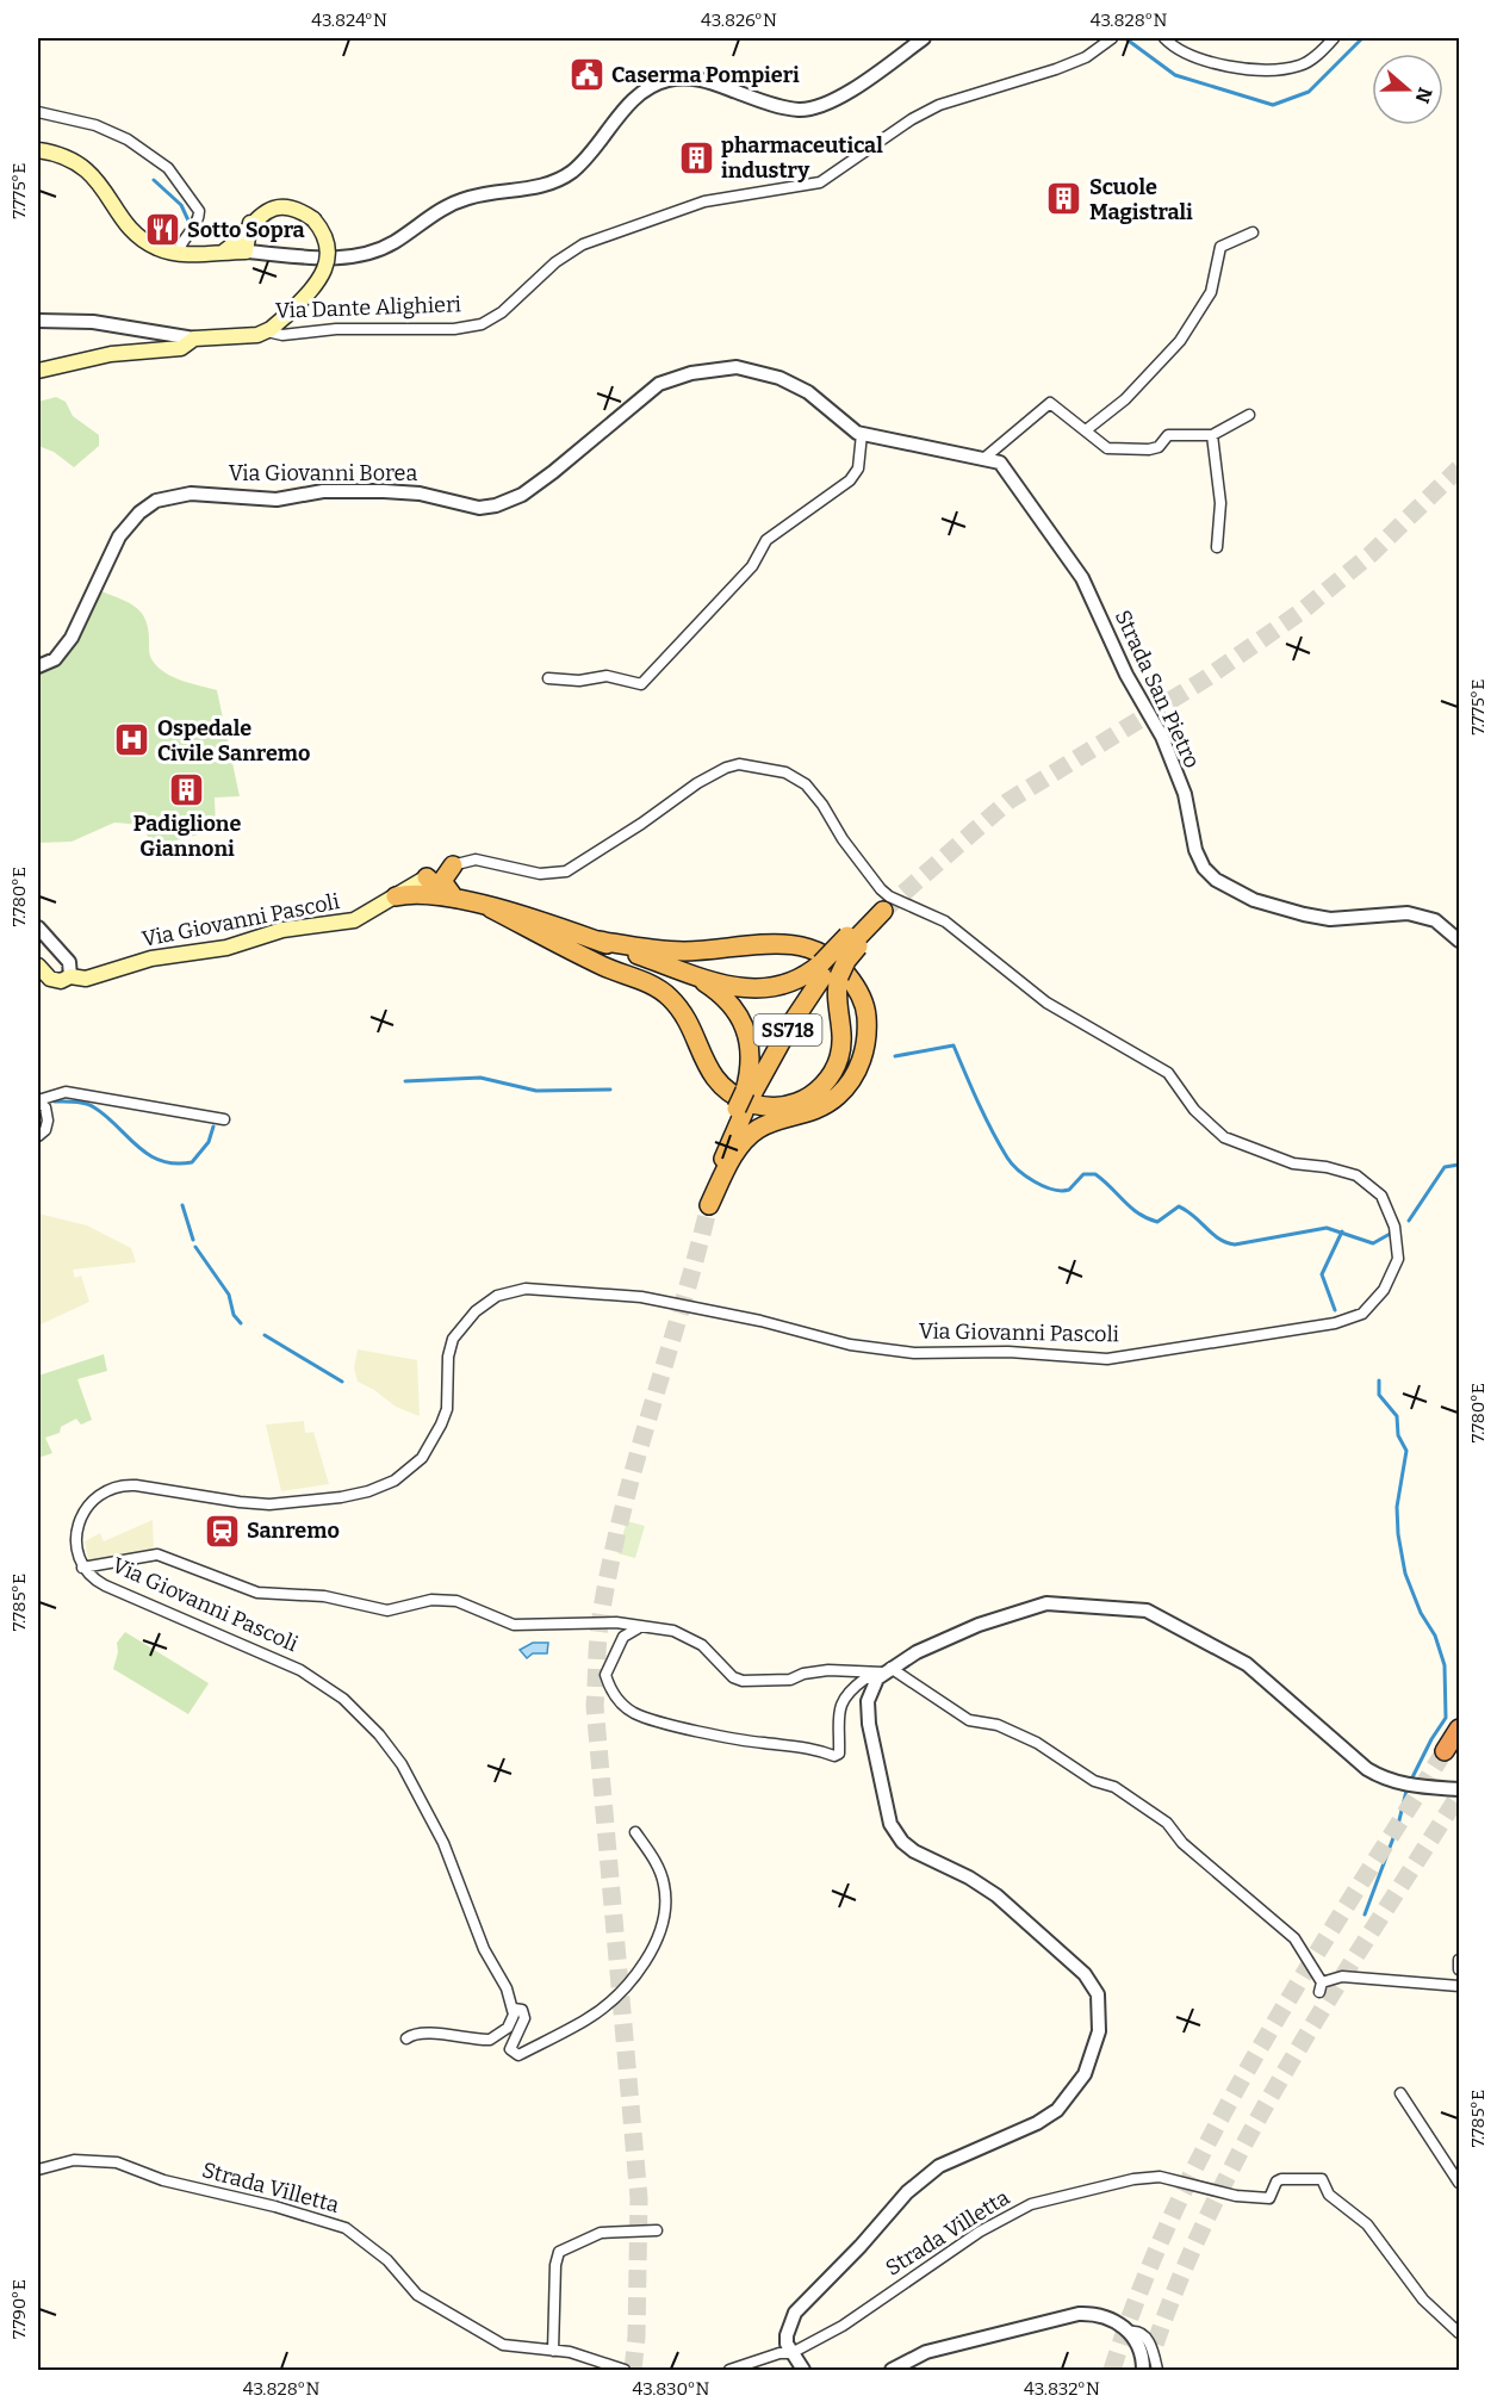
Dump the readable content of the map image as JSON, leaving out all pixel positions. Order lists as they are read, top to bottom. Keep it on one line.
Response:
{"streets":{"highway":["SS718"],"main road":["Via Dante Alighieri","Via Giovanni Pascoli"],"street":["Via Giovanni Borea","Strada San Pietro","Strada Villetta"]},"crossings":[["Via Giovanni Borea","Strada San Pietro"]],"places":{"public building":["Caserma Pompieri"],"building":["pharmaceutical industry","Scuole Magistrali","Padiglione Giannoni"],"restaurant":["Sotto Sopra"],"hospital":["Ospedale Civile Sanremo"],"station":["Sanremo"]},"north":"right","coordinates":["43.824°N","43.826°N","43.828°N","7.775°E","7.780°E","7.785°E","7.790°E","43.830°N","43.832°N"]}
